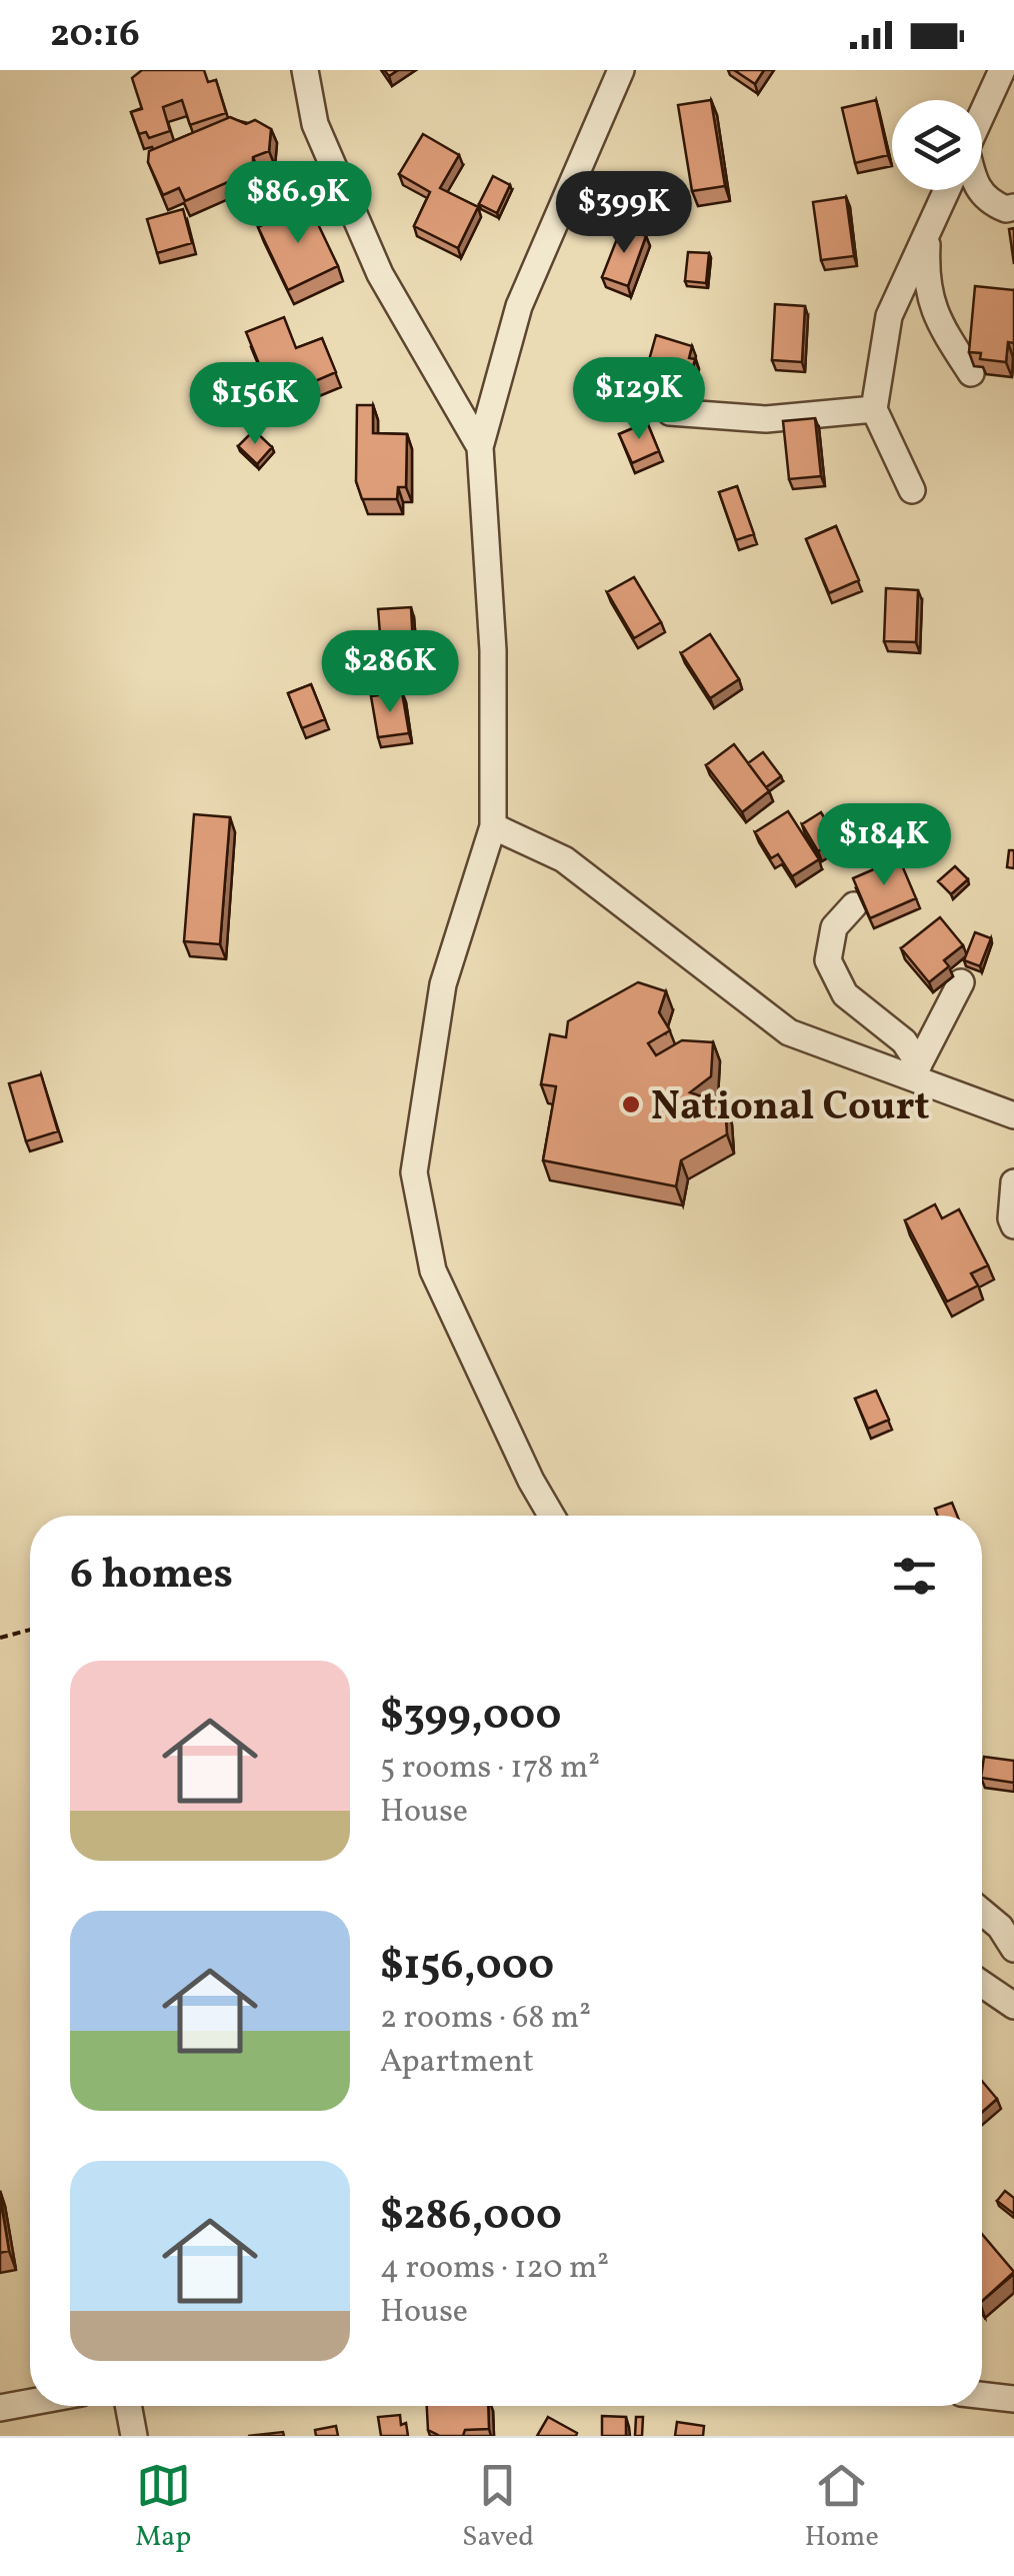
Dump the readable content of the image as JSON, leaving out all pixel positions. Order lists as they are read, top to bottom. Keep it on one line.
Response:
{"places":["National Court"],"page":{"status":"20:16","price":["$86.9K","$399K","$129K","$156K","$286K","$184K"],"heading":"6 homes","list":[{"name":"$399,000","note":"5 rooms · 178 m² · House"},{"name":"$156,000","note":"2 rooms · 68 m² · Apartment"},{"name":"$286,000","note":"4 rooms · 120 m² · House"}],"tabs":["Map","Saved","Home"]}}
